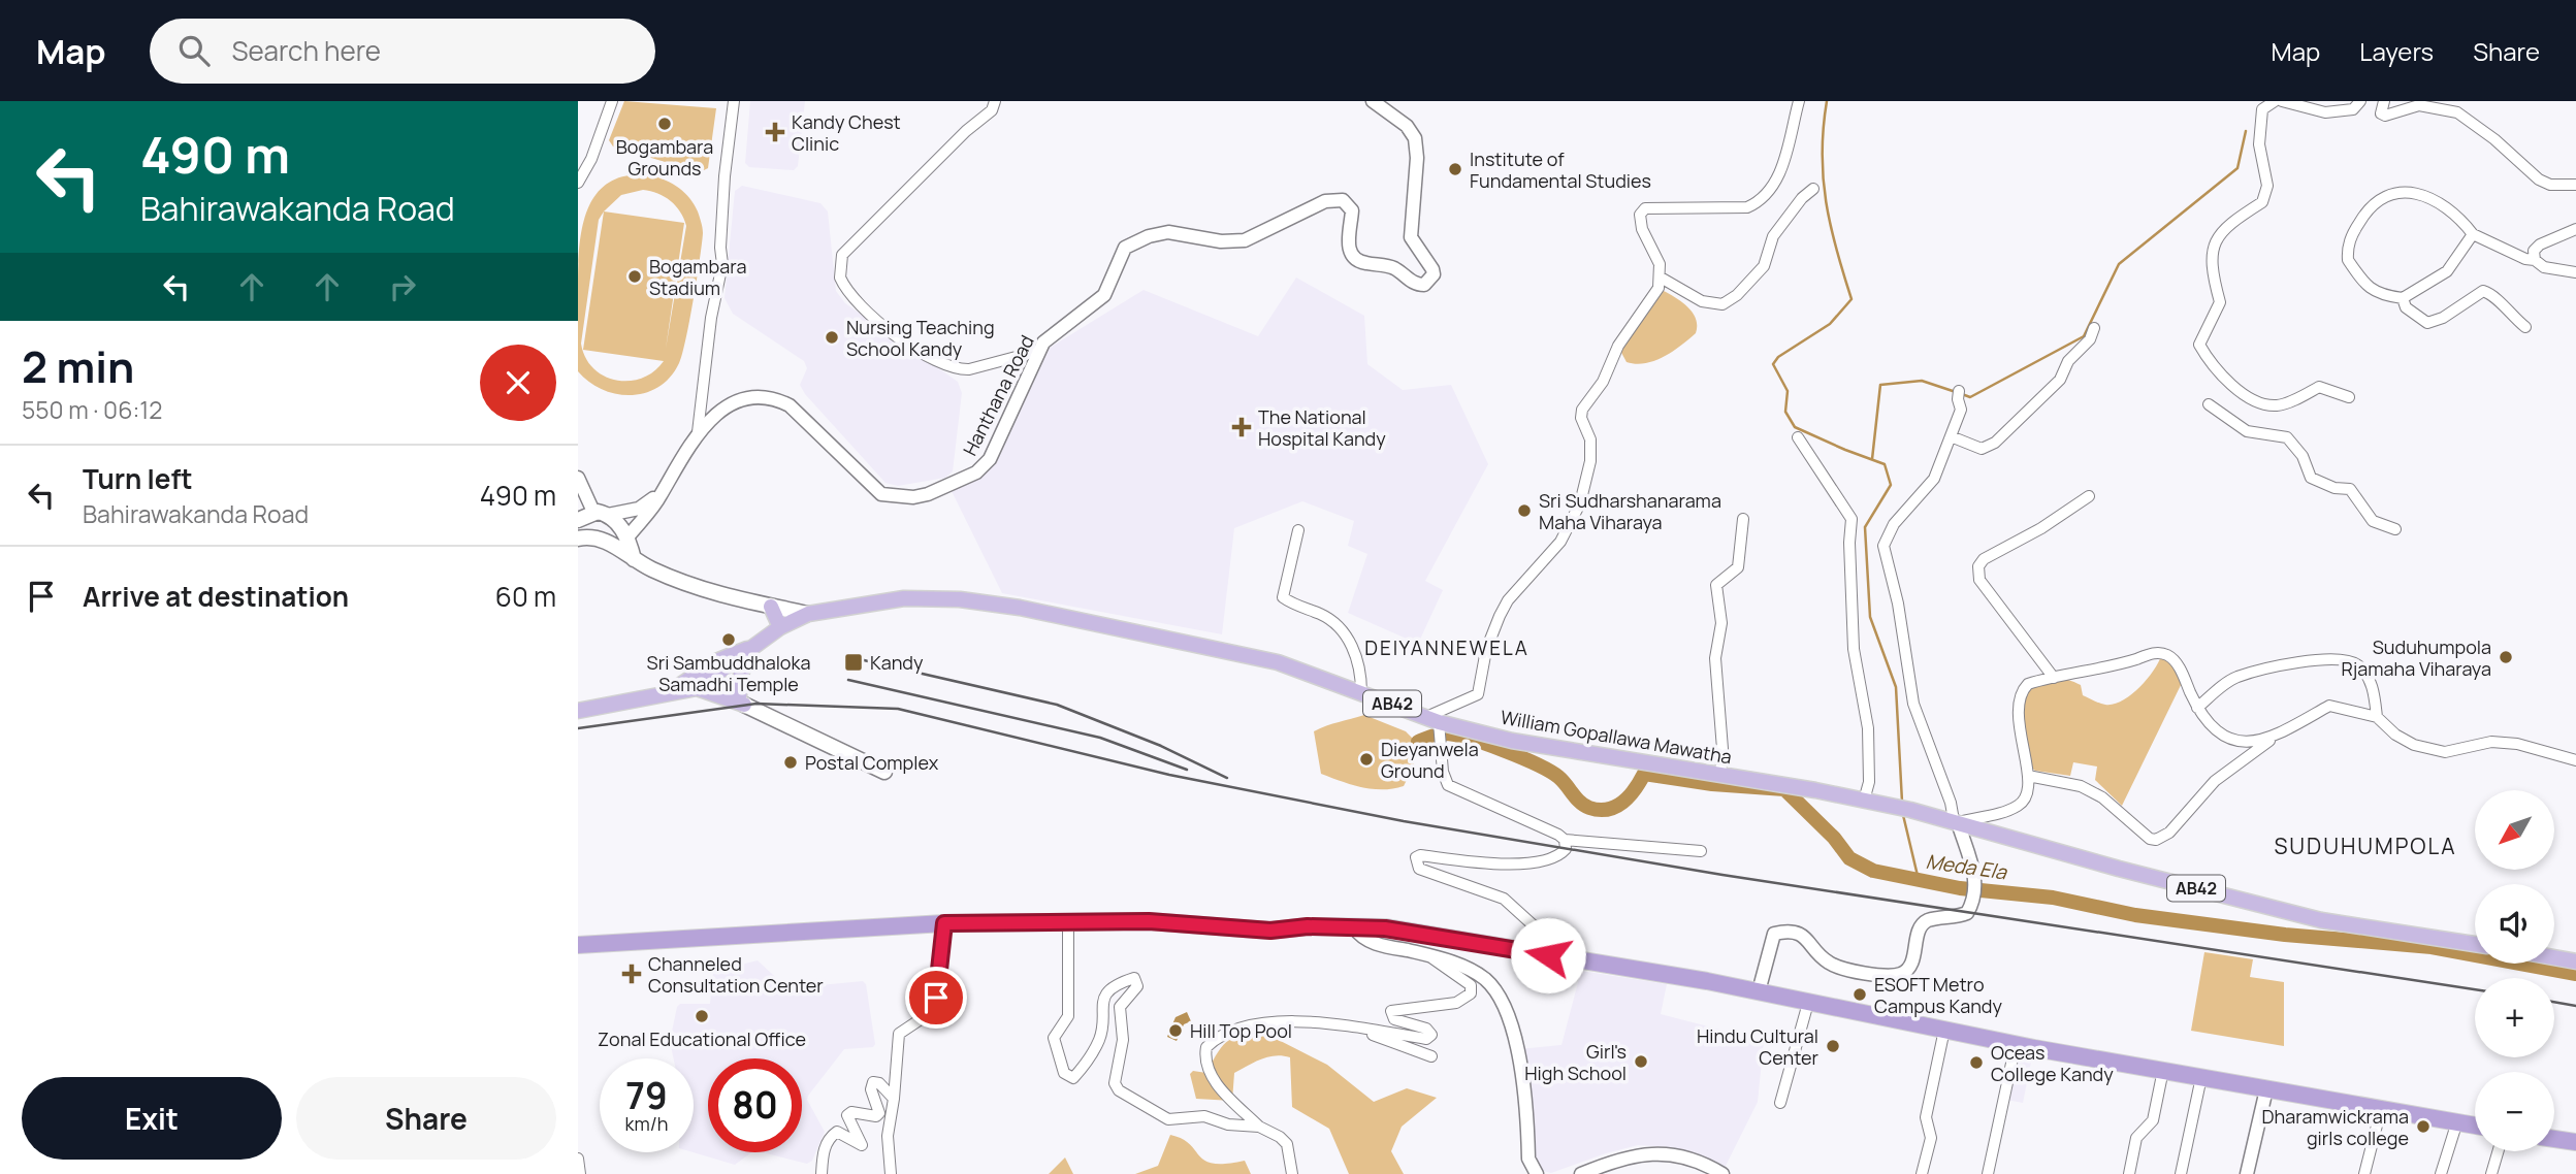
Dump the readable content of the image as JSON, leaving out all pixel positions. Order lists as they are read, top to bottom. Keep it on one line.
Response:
{"streets":{"main road":["AB42","William Gopallawa Mawatha"],"street":["Hanthana Road"]},"districts":["DEIYANNEWELA","SUDUHUMPOLA"],"water":["Meda Ela"],"places":{"other":["Bogambara Grounds","Institute of Fundamental Studies","Bogambara Stadium","Nursing Teaching School Kandy","Sri Sudharshanarama Maha Viharaya","Sri Sambuddhaloka Samadhi Temple","Suduhumpola Rjamaha Viharaya","Dieyanwela Ground","Postal Complex","ESOFT Metro Campus Kandy","Zonal Educational Office","Hill Top Pool","Hindu Cultural Center","Girl's High School","Oceas College Kandy","Dharamwickrama girls college"],"health":["Kandy Chest Clinic","The National Hospital Kandy","Channeled Consultation Center"],"transit":["Kandy"]},"north":"bottom left","page":{"header":"Map","search":"Search here","nav":["Map","Layers","Share"],"turn":["490 m","Bahirawakanda Road"],"heading":["2 min","550 m · 06:12"],"list":[{"name":"Turn left","note":"Bahirawakanda Road","value":"490 m"},{"name":"Arrive at destination","value":"60 m"}],"map_buttons":["+","−"],"speed":"79 km/h","limit":"80","buttons":["Exit","Share"]}}
